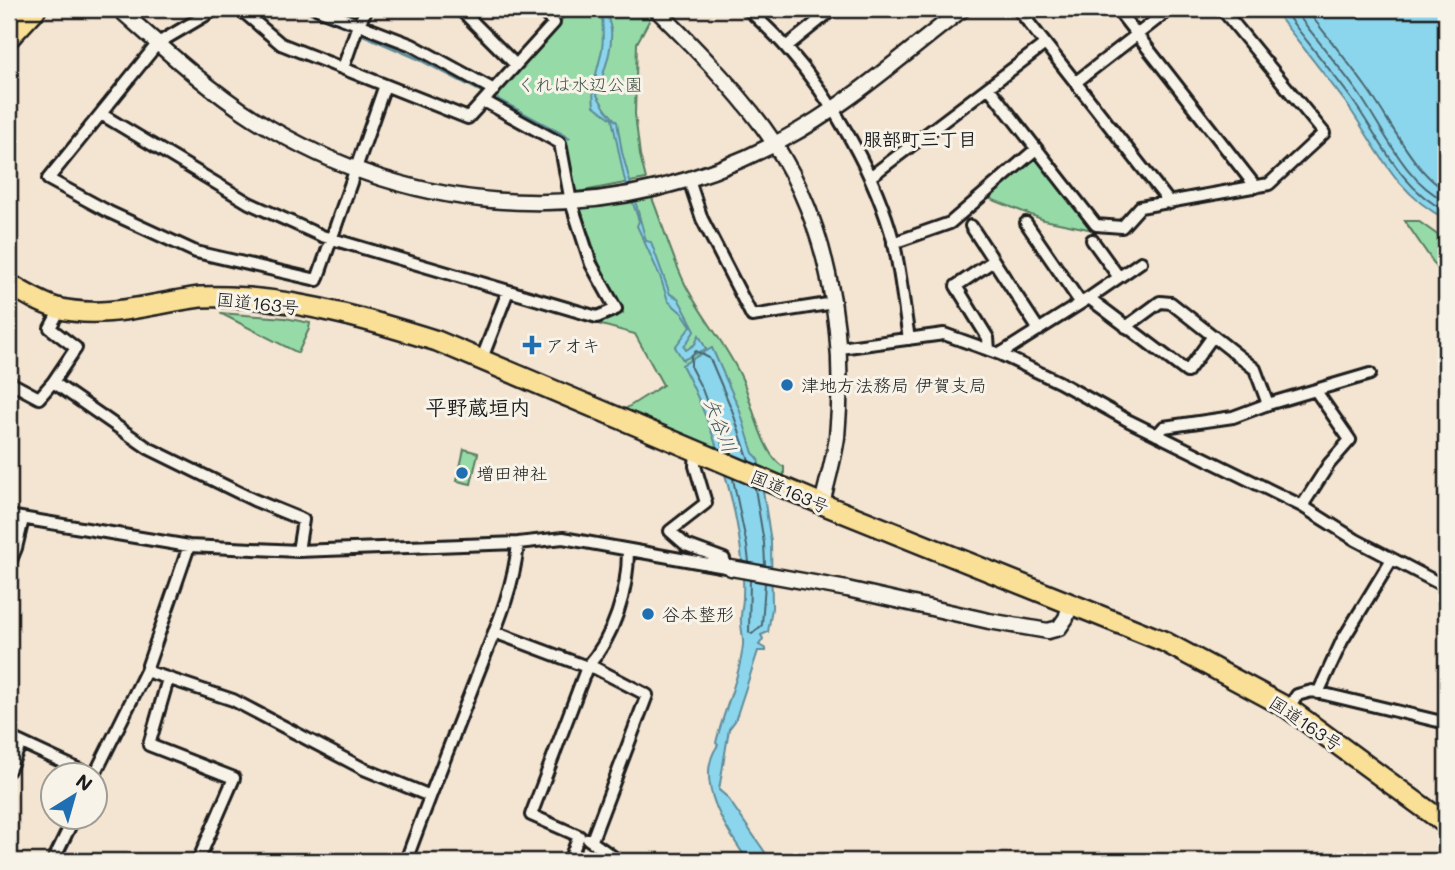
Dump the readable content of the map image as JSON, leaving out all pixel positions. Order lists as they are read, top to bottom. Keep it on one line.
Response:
{"streets":{"highway":["国道163号"]},"districts":["服部町三丁目","平野蔵垣内"],"water":["矢谷川"],"parks":["くれは水辺公園"],"places":{"health":["アオキ"],"other":["津地方法務局 伊賀支局","増田神社","谷本整形"]},"north":"top right"}
